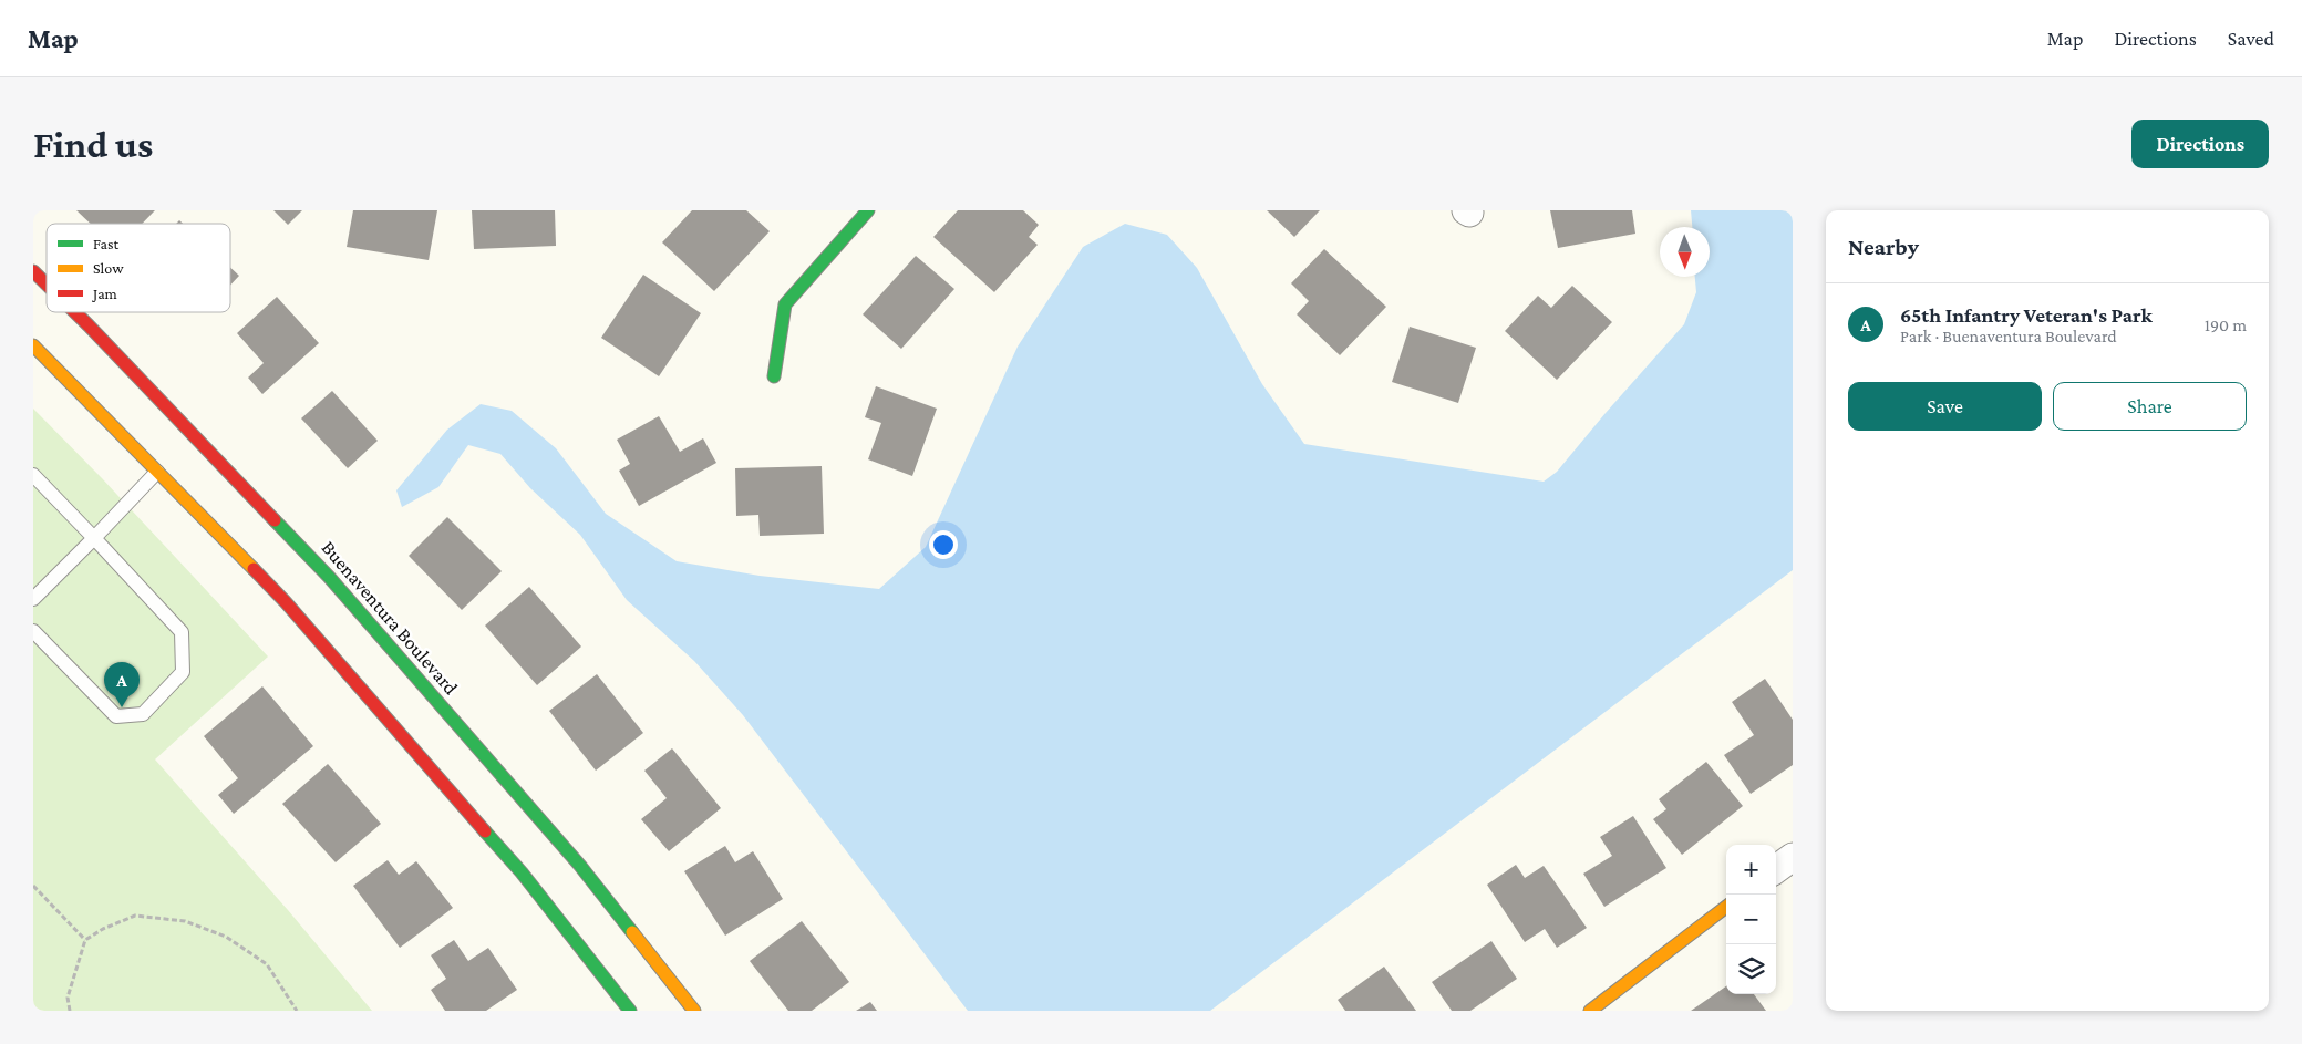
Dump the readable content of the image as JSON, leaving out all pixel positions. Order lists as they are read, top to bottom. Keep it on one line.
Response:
{"streets":{"main road":["Buenaventura Boulevard"]},"legend":["Fast","Slow","Jam"],"north":"bottom","page":{"header":"Map","nav":["Map","Directions","Saved"],"buttons":["Directions",["Save","Share"]],"title":"Find us","heading":"Nearby","list":[{"mark":"A","name":"65th Infantry Veteran's Park","note":"Park · Buenaventura Boulevard","value":"190 m"}],"pins":"A","map_buttons":["+","−"]}}
